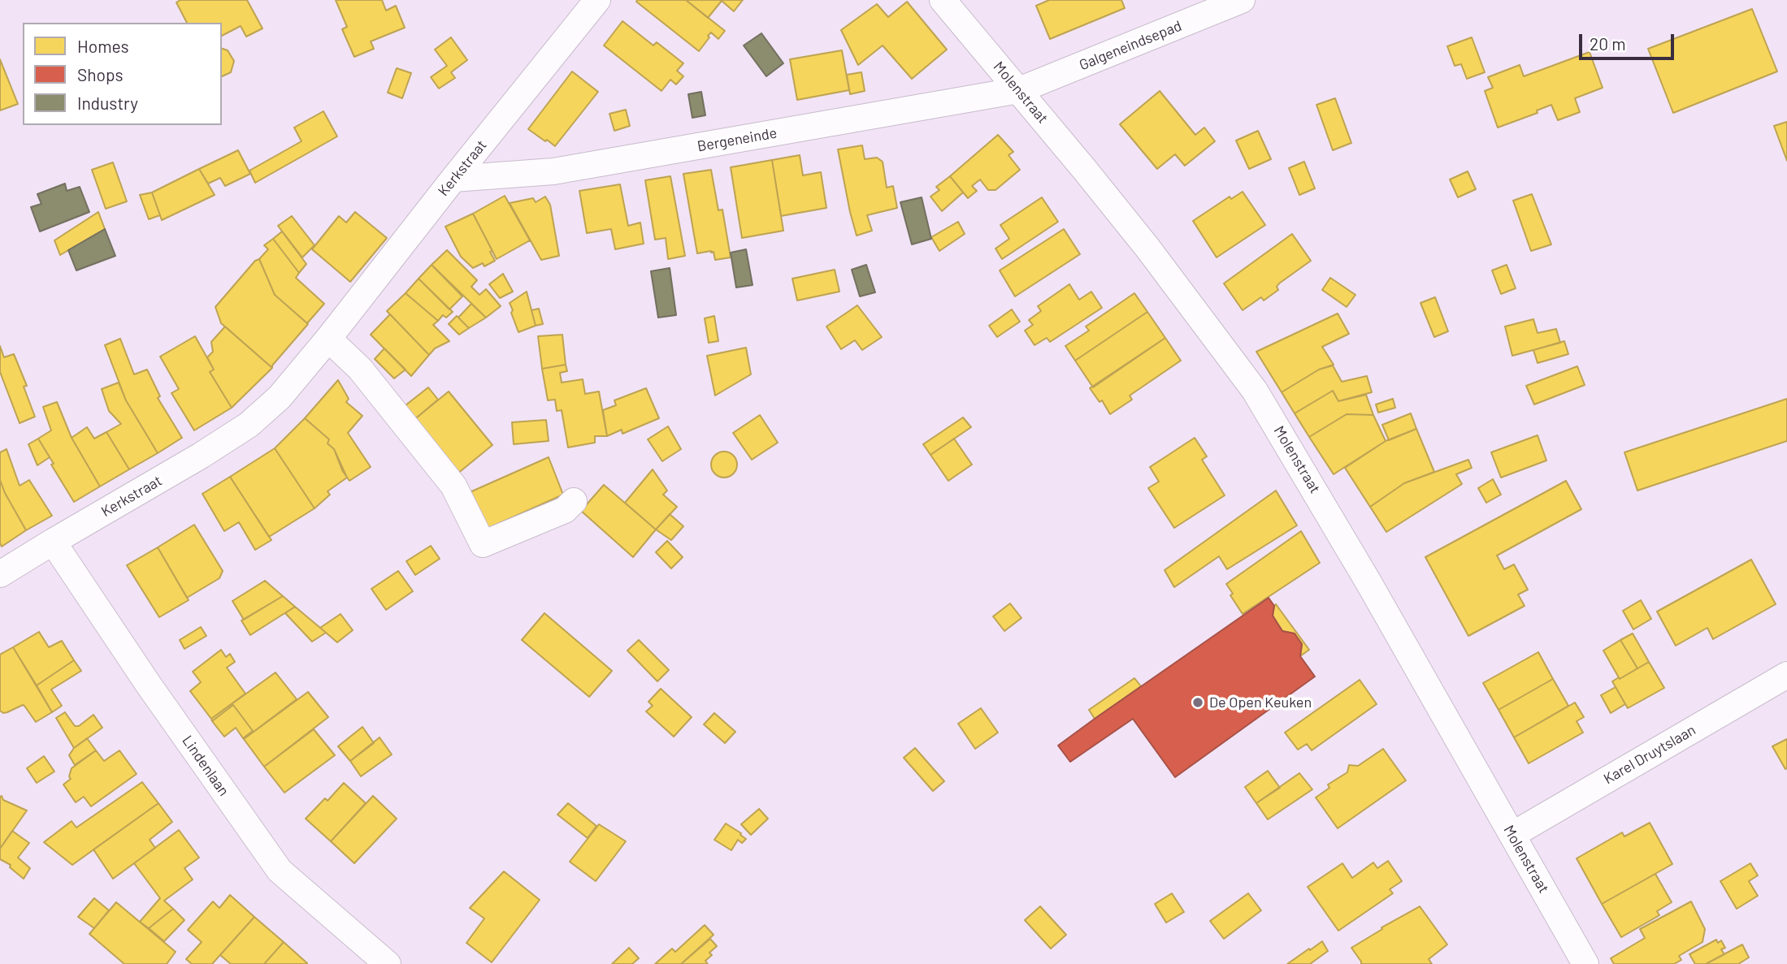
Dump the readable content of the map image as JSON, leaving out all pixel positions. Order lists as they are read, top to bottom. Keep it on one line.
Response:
{"streets":{"street":["Galgeneindsepad","Molenstraat","Bergeneinde","Kerkstraat","Karel Druytslaan","Lindenlaan"]},"crossings":[["Galgeneindsepad","Molenstraat"],["Galgeneindsepad","Bergeneinde"],["Molenstraat","Bergeneinde"],["Molenstraat","Karel Druytslaan"],["Bergeneinde","Kerkstraat"],["Kerkstraat","Lindenlaan"]],"places":["De Open Keuken"],"legend":["Homes","Shops","Industry"],"scale_bar":"20 m"}
